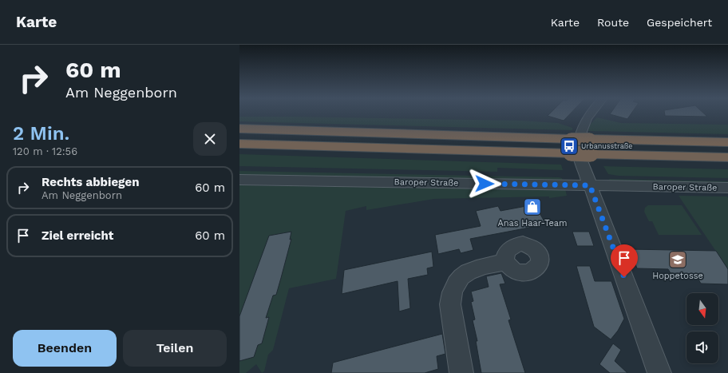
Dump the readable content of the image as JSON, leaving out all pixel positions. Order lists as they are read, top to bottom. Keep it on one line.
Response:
{"streets":{"street":["Baroper Straße"]},"places":{"bus stop":["Urbanusstraße"],"shop":["Anas Haar-Team"],"school or university":["Hoppetosse"]},"north":"bottom","page":{"header":"Karte","nav":["Karte","Route","Gespeichert"],"turn":["60 m","Am Neggenborn"],"heading":["2 Min.","120 m · 12:56"],"list":[{"name":"Rechts abbiegen","note":"Am Neggenborn","value":"60 m"},{"name":"Ziel erreicht","value":"60 m"}],"buttons":["Beenden","Teilen"]}}
